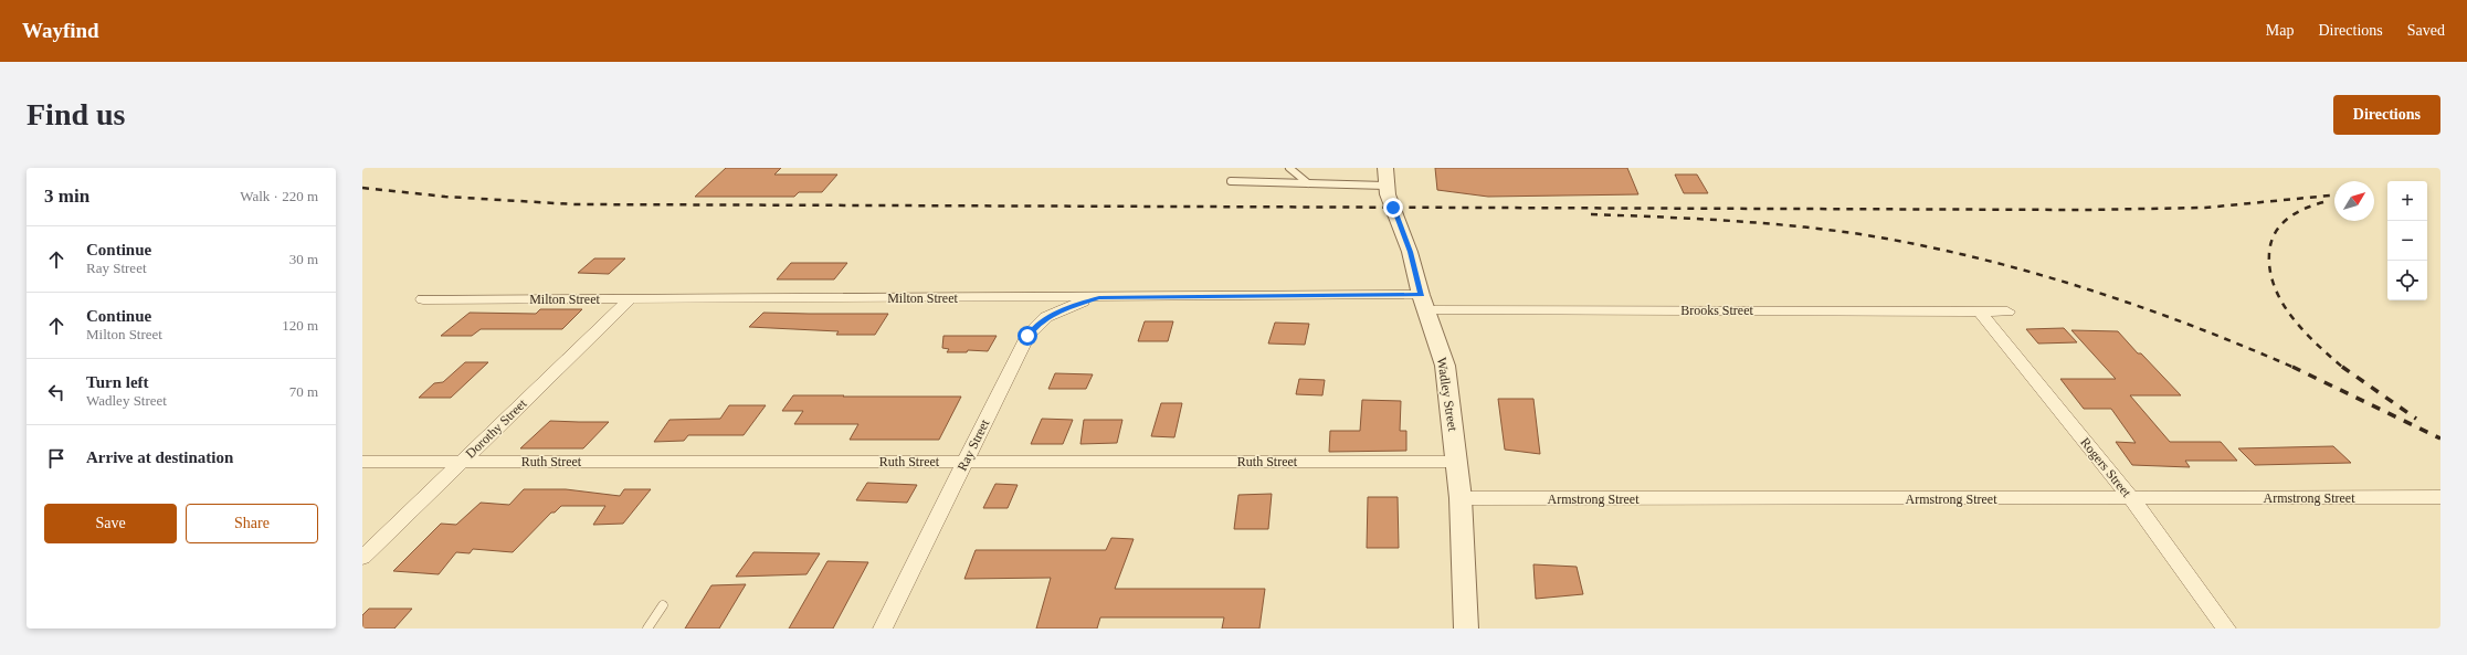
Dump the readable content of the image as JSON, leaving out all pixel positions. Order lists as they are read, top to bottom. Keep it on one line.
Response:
{"streets":{"street":["Milton Street","Brooks Street","Wadley Street","Dorothy Street","Ray Street","Ruth Street","Rogers Street","Armstrong Street"]},"crossings":[["Milton Street","Brooks Street"],["Milton Street","Wadley Street"],["Milton Street","Dorothy Street"],["Milton Street","Ray Street"],["Brooks Street","Wadley Street"],["Brooks Street","Rogers Street"],["Wadley Street","Ruth Street"],["Wadley Street","Armstrong Street"],["Dorothy Street","Ruth Street"],["Ray Street","Ruth Street"],["Rogers Street","Armstrong Street"]],"north":"top right","page":{"header":"Wayfind","nav":["Map","Directions","Saved"],"buttons":["Directions",["Save","Share"]],"title":"Find us","heading":["3 min","Walk · 220 m"],"map_buttons":["+","−"],"list":[["Continue","Ray Street","30 m"],["Continue","Milton Street","120 m"],["Turn left","Wadley Street","70 m"],"Arrive at destination"]}}
